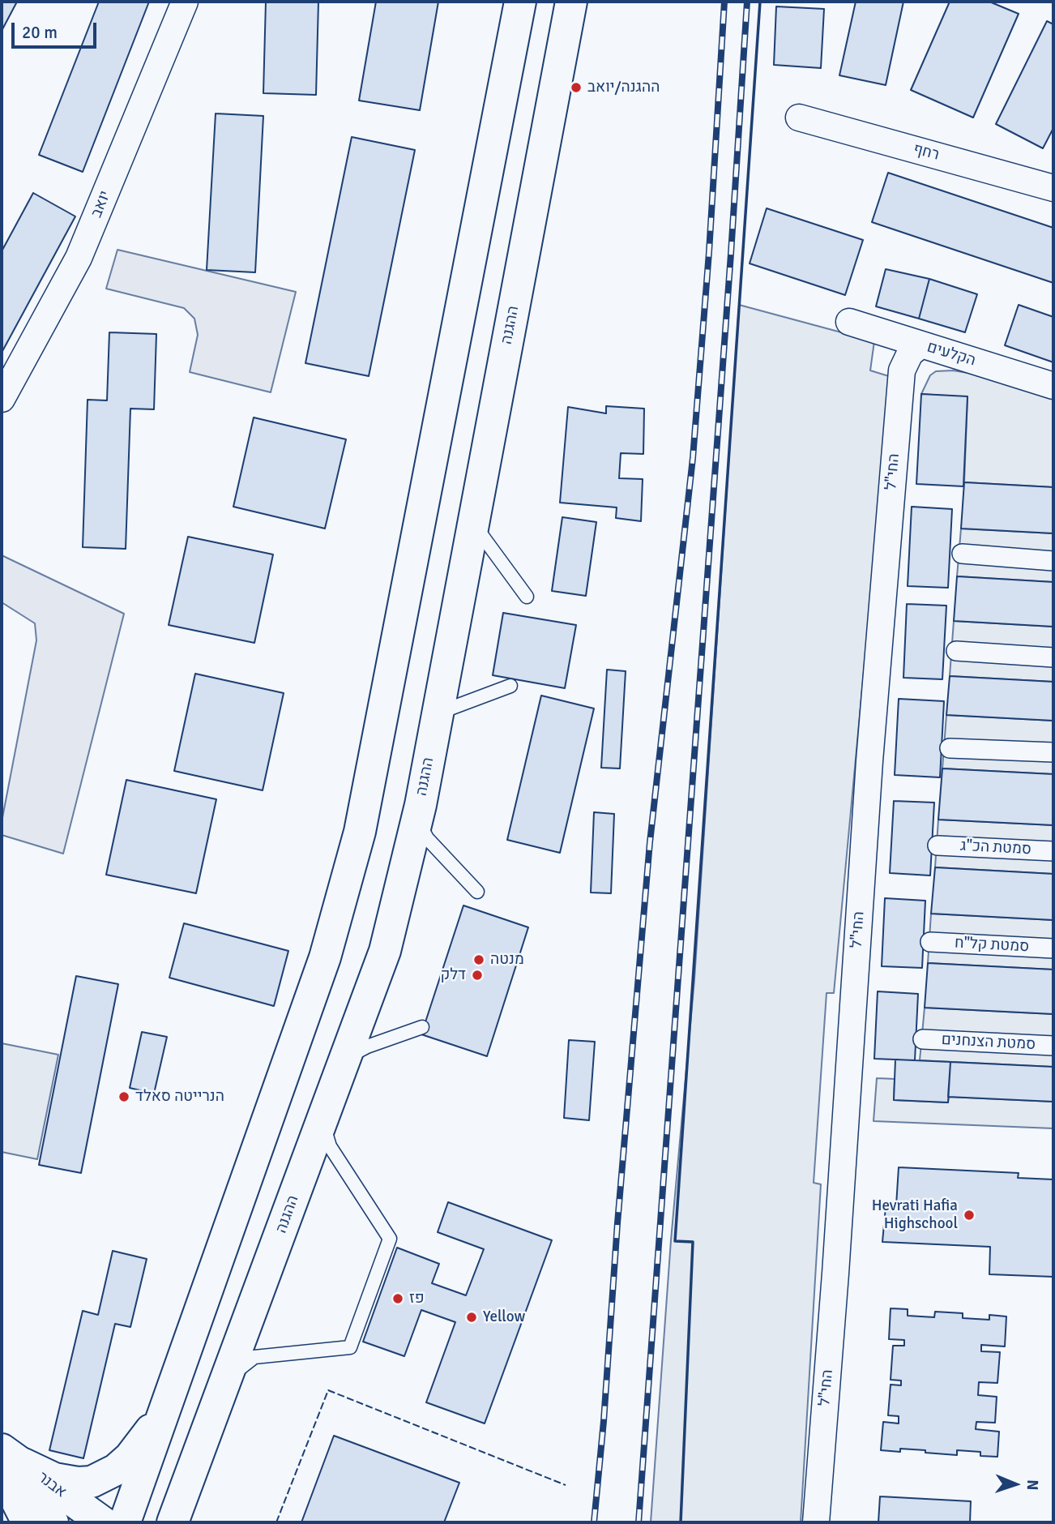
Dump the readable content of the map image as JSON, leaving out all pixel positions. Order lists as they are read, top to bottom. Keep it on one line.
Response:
{"streets":{"main road":["ההגנה","אבנר"],"street":["רחף","יואב","הקלעים","החי\"ל","סמטת הכ\"ג","סמטת קל\"ח","סמטת הצנחנים"]},"crossings":[["הקלעים","החי\"ל"]],"places":["ההגנה/יואב","מנטה","דלק","הנרייטה סאלד","Hevrati Hafia Highschool","פז","Yellow"],"scale_bar":"20 m","north":"right"}
